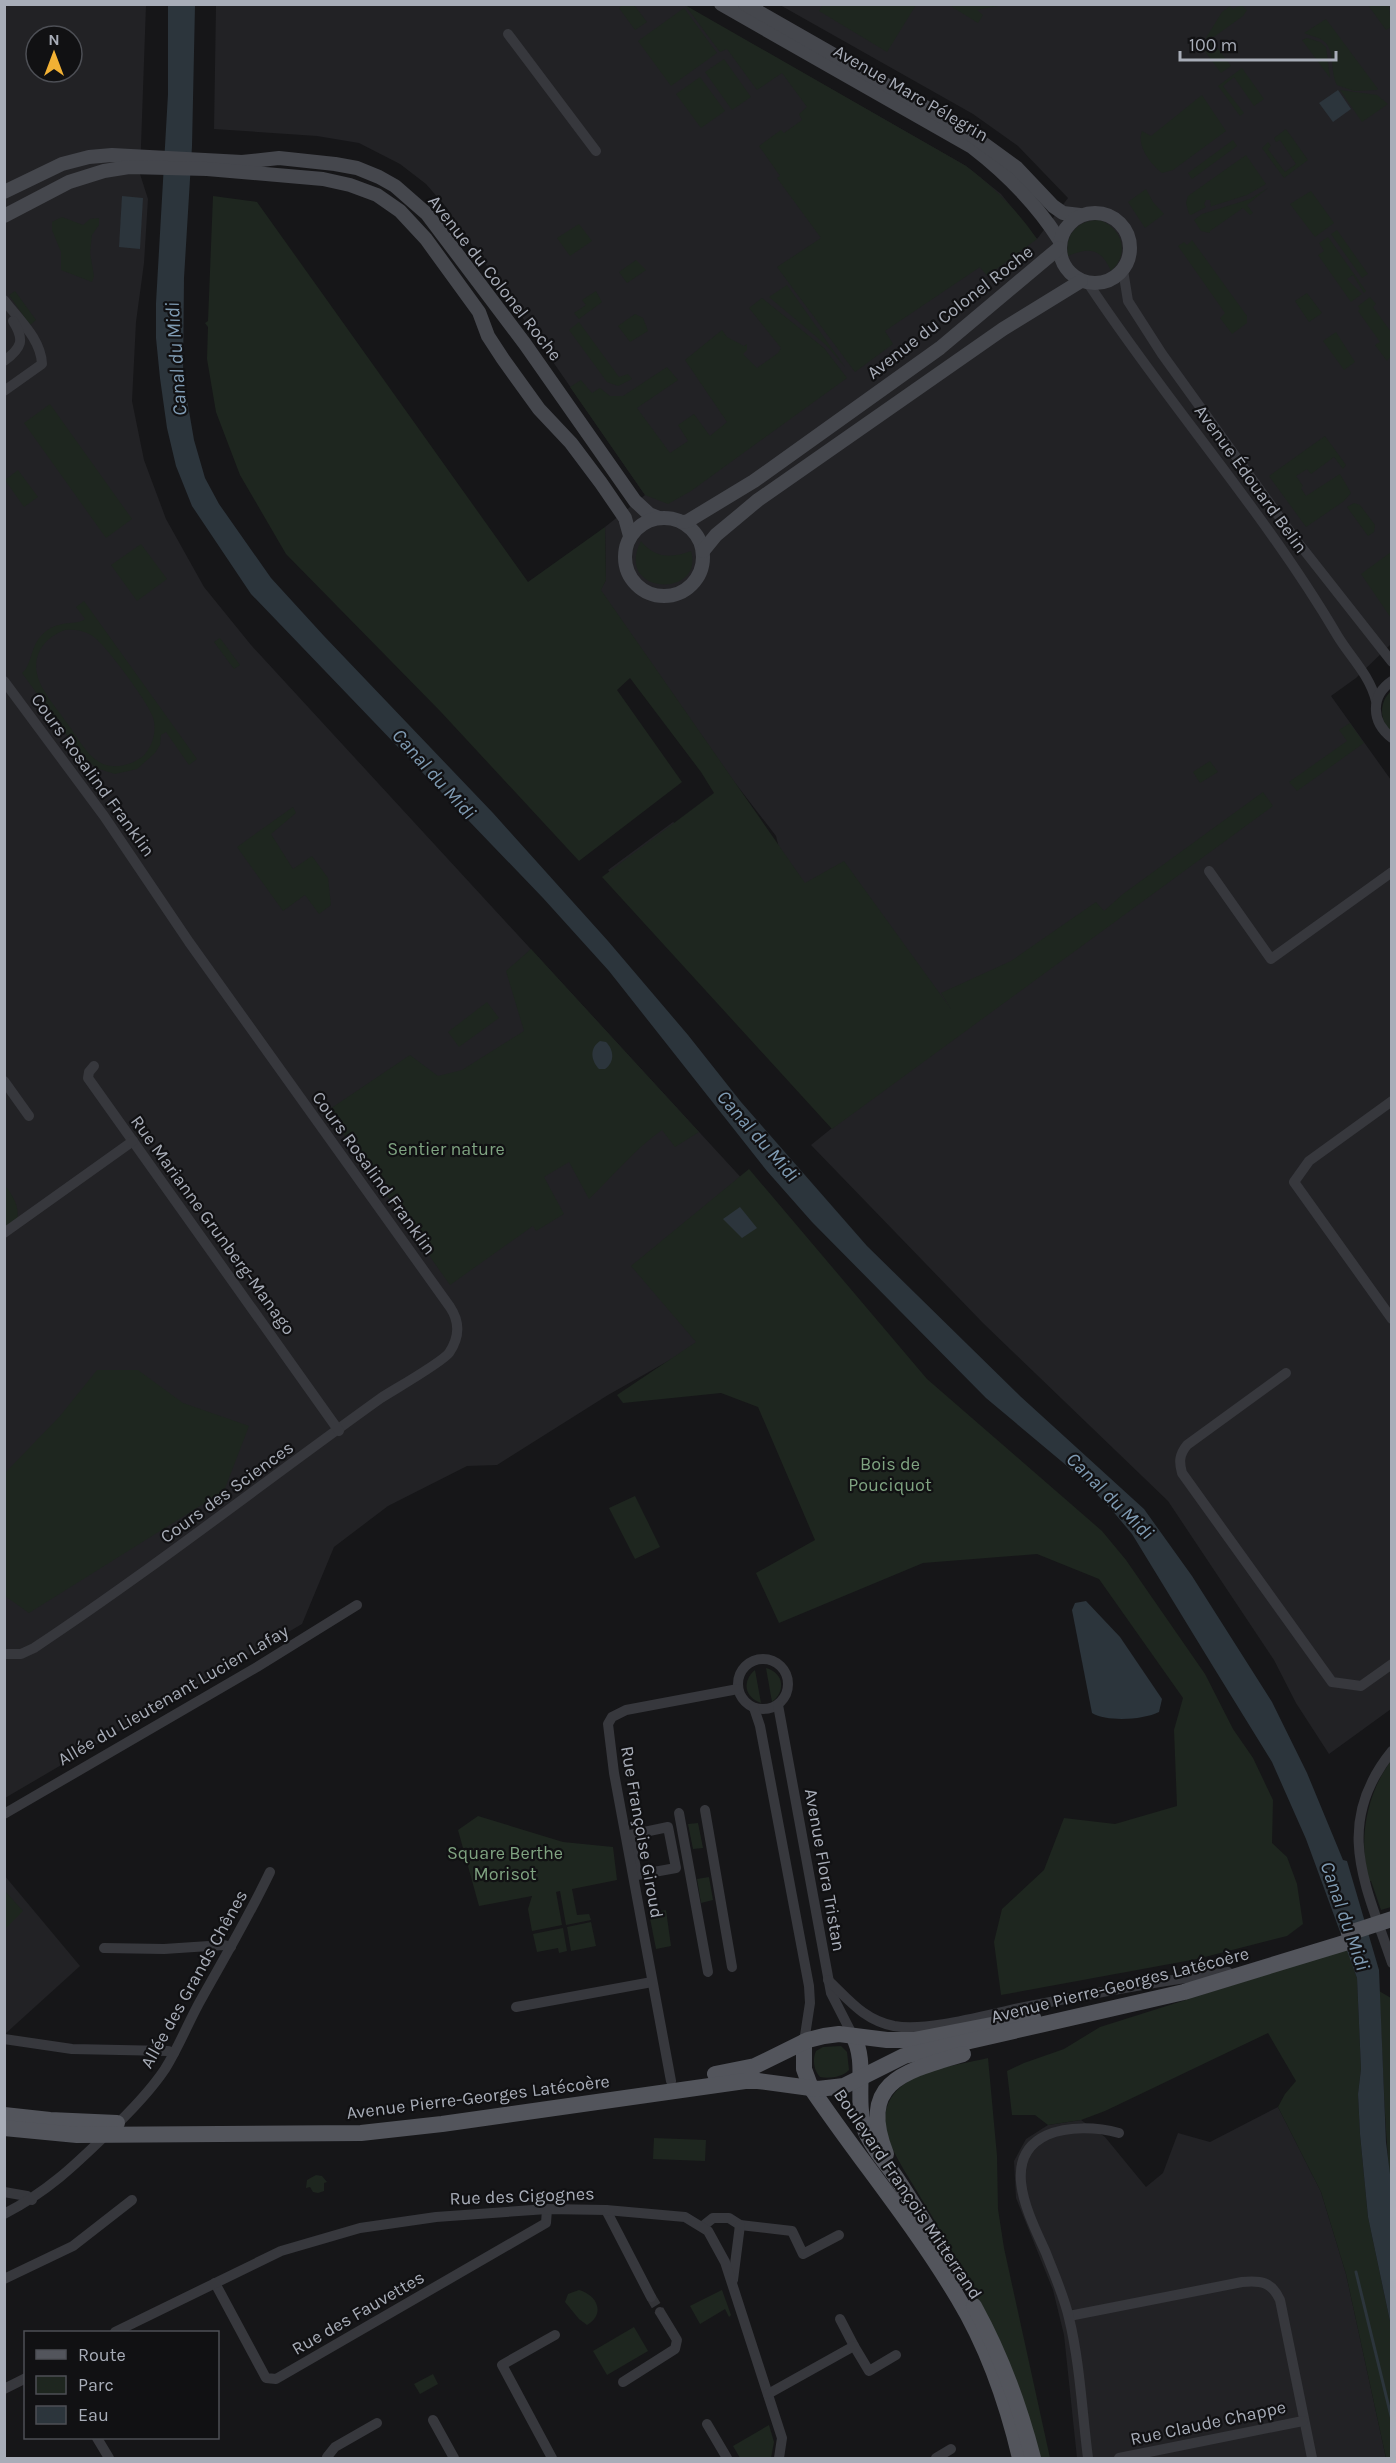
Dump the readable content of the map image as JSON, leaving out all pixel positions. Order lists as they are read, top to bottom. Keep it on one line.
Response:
{"streets":{"main road":["Avenue Pierre-Georges Latécoère","Boulevard François Mitterrand"],"street":["Avenue Marc Pélegrin","Avenue du Colonel Roche","Avenue Édouard Belin","Cours Rosalind Franklin","Rue Marianne Grunberg-Manago","Cours des Sciences","Allée du Lieutenant Lucien Lafay","Rue Françoise Giroud","Avenue Flora Tristan","Allée des Grands Chênes","Rue des Cigognes","Rue des Fauvettes","Rue Claude Chappe"]},"crossings":[["Avenue Marc Pélegrin","Avenue du Colonel Roche"],["Avenue Marc Pélegrin","Avenue Édouard Belin"],["Avenue du Colonel Roche","Avenue Édouard Belin"],["Cours Rosalind Franklin","Cours des Sciences"],["Rue Marianne Grunberg-Manago","Cours des Sciences"],["Rue Françoise Giroud","Avenue Flora Tristan"],["Rue Françoise Giroud","Avenue Pierre-Georges Latécoère"],["Avenue Flora Tristan","Avenue Pierre-Georges Latécoère"],["Avenue Flora Tristan","Boulevard François Mitterrand"],["Allée des Grands Chênes","Avenue Pierre-Georges Latécoère"],["Avenue Pierre-Georges Latécoère","Boulevard François Mitterrand"],["Rue des Cigognes","Rue des Fauvettes"]],"water":["Canal du Midi"],"parks":["Sentier nature","Bois de Pouciquot","Square Berthe Morisot"],"legend":["Route","Parc","Eau"],"scale_bar":"100 m","north":"top"}
